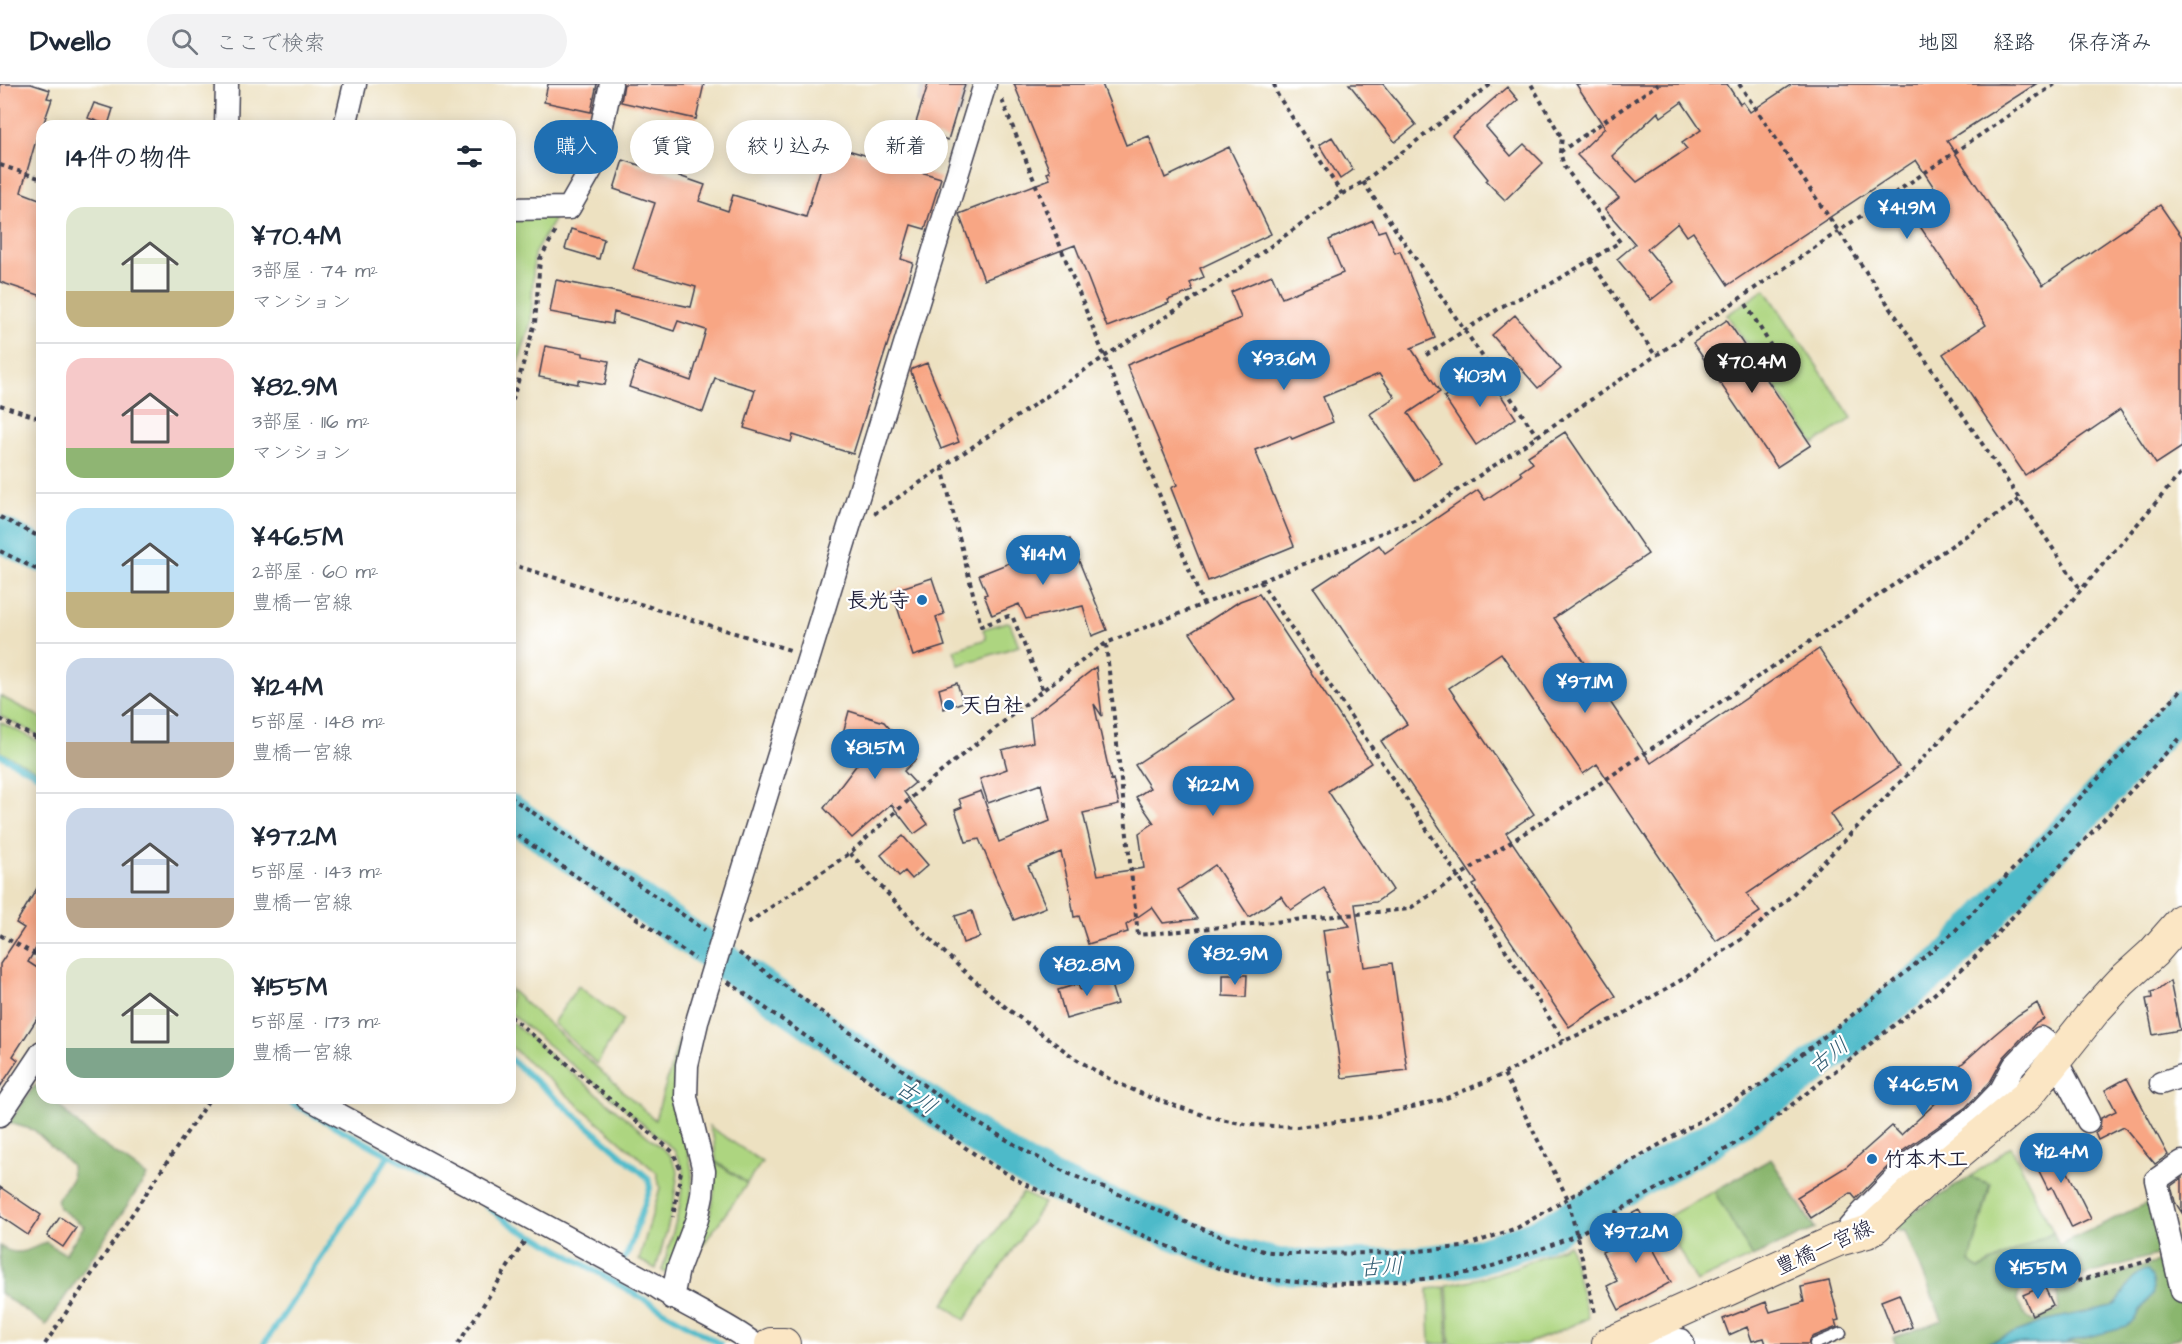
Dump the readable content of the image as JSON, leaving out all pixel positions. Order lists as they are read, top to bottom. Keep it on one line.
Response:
{"streets":{"main road":["豊橋一宮線"]},"water":["古川"],"places":["長光寺","天白社","竹本木工"],"page":{"header":"Dwello","search":"ここで検索","nav":["地図","経路","保存済み"],"chip":["購入","賃貸","絞り込み","新着"],"heading":"14件の物件","price":["¥41.9M","¥93.6M","¥70.4M","¥103M","¥114M","¥97.1M","¥81.5M","¥122M","¥82.9M","¥82.8M","¥46.5M","¥124M","¥97.2M","¥155M"],"list":[{"name":"¥70.4M","note":"3部屋 · 74 m² · マンション"},{"name":"¥82.9M","note":"3部屋 · 116 m² · マンション"},{"name":"¥46.5M","note":"2部屋 · 60 m² · 豊橋一宮線"},{"name":"¥124M","note":"5部屋 · 148 m² · 豊橋一宮線"},{"name":"¥97.2M","note":"5部屋 · 143 m² · 豊橋一宮線"},{"name":"¥155M","note":"5部屋 · 173 m² · 豊橋一宮線"}]}}
